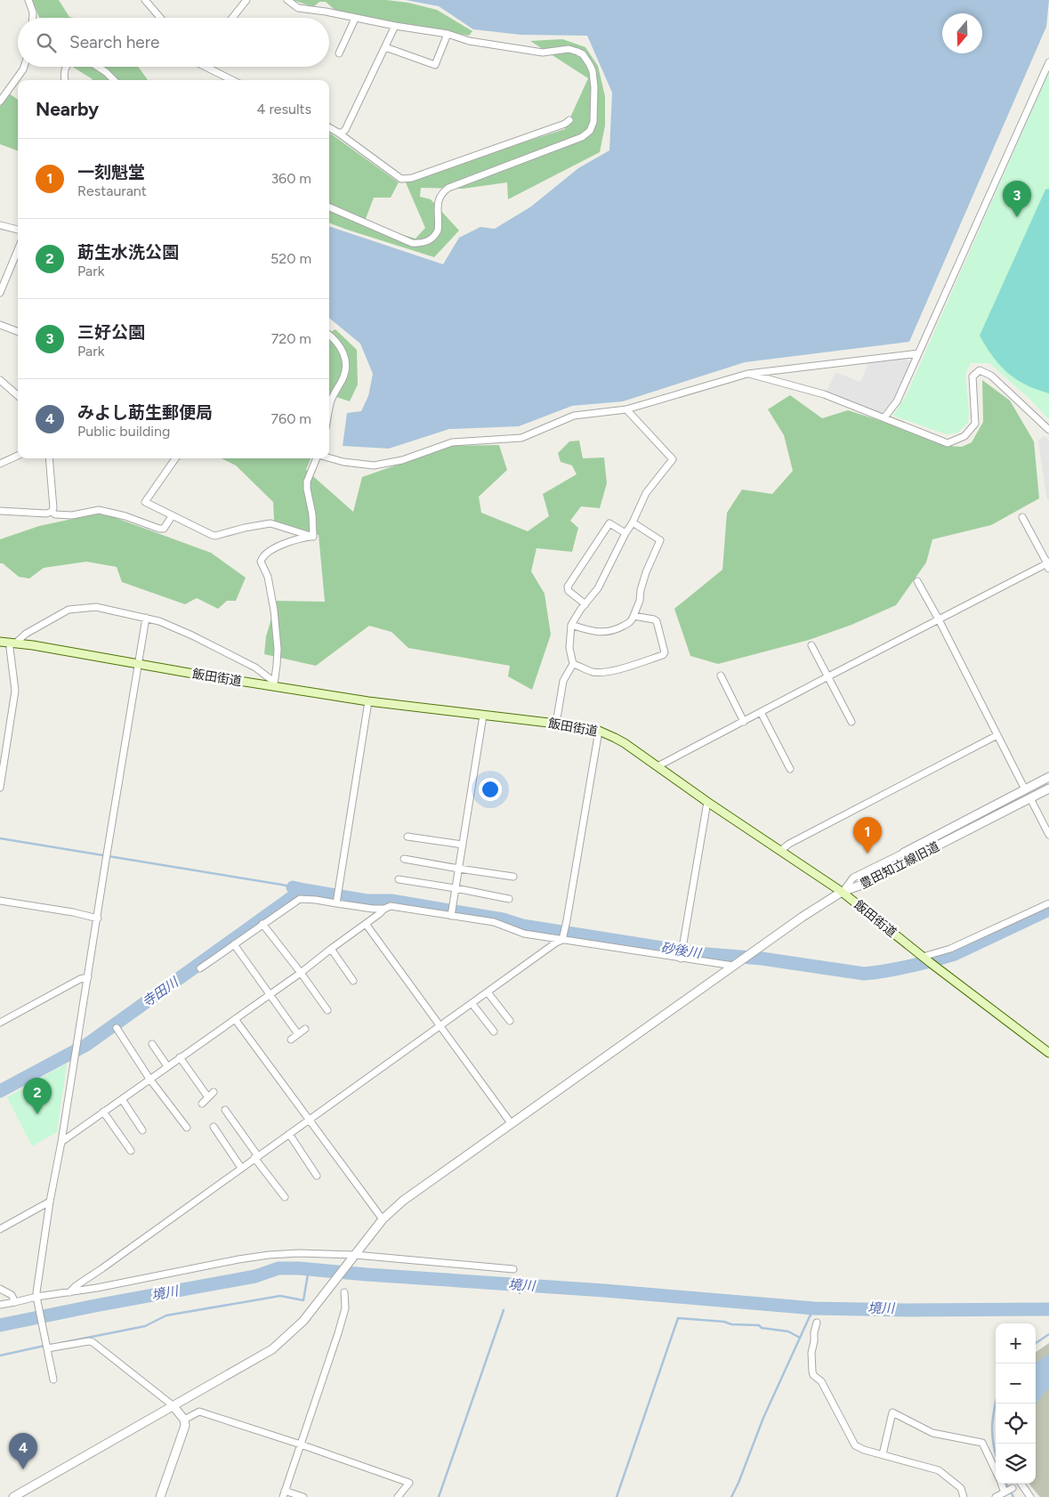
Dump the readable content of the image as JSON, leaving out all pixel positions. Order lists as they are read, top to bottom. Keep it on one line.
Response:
{"streets":{"main road":["飯田街道"],"street":["豊田知立線旧道"]},"crossings":[["飯田街道","豊田知立線旧道"]],"water":["砂後川","寺田川","境川"],"north":"bottom","page":{"search":"Search here","heading":["Nearby","4 results"],"list":[{"mark":"1","name":"一刻魁堂","note":"Restaurant","value":"360 m"},{"mark":"2","name":"莇生水洗公園","note":"Park","value":"520 m"},{"mark":"3","name":"三好公園","note":"Park","value":"720 m"},{"mark":"4","name":"みよし莇生郵便局","note":"Public building","value":"760 m"}],"pins":["3","1","2","4"],"map_buttons":["+","−"]}}
